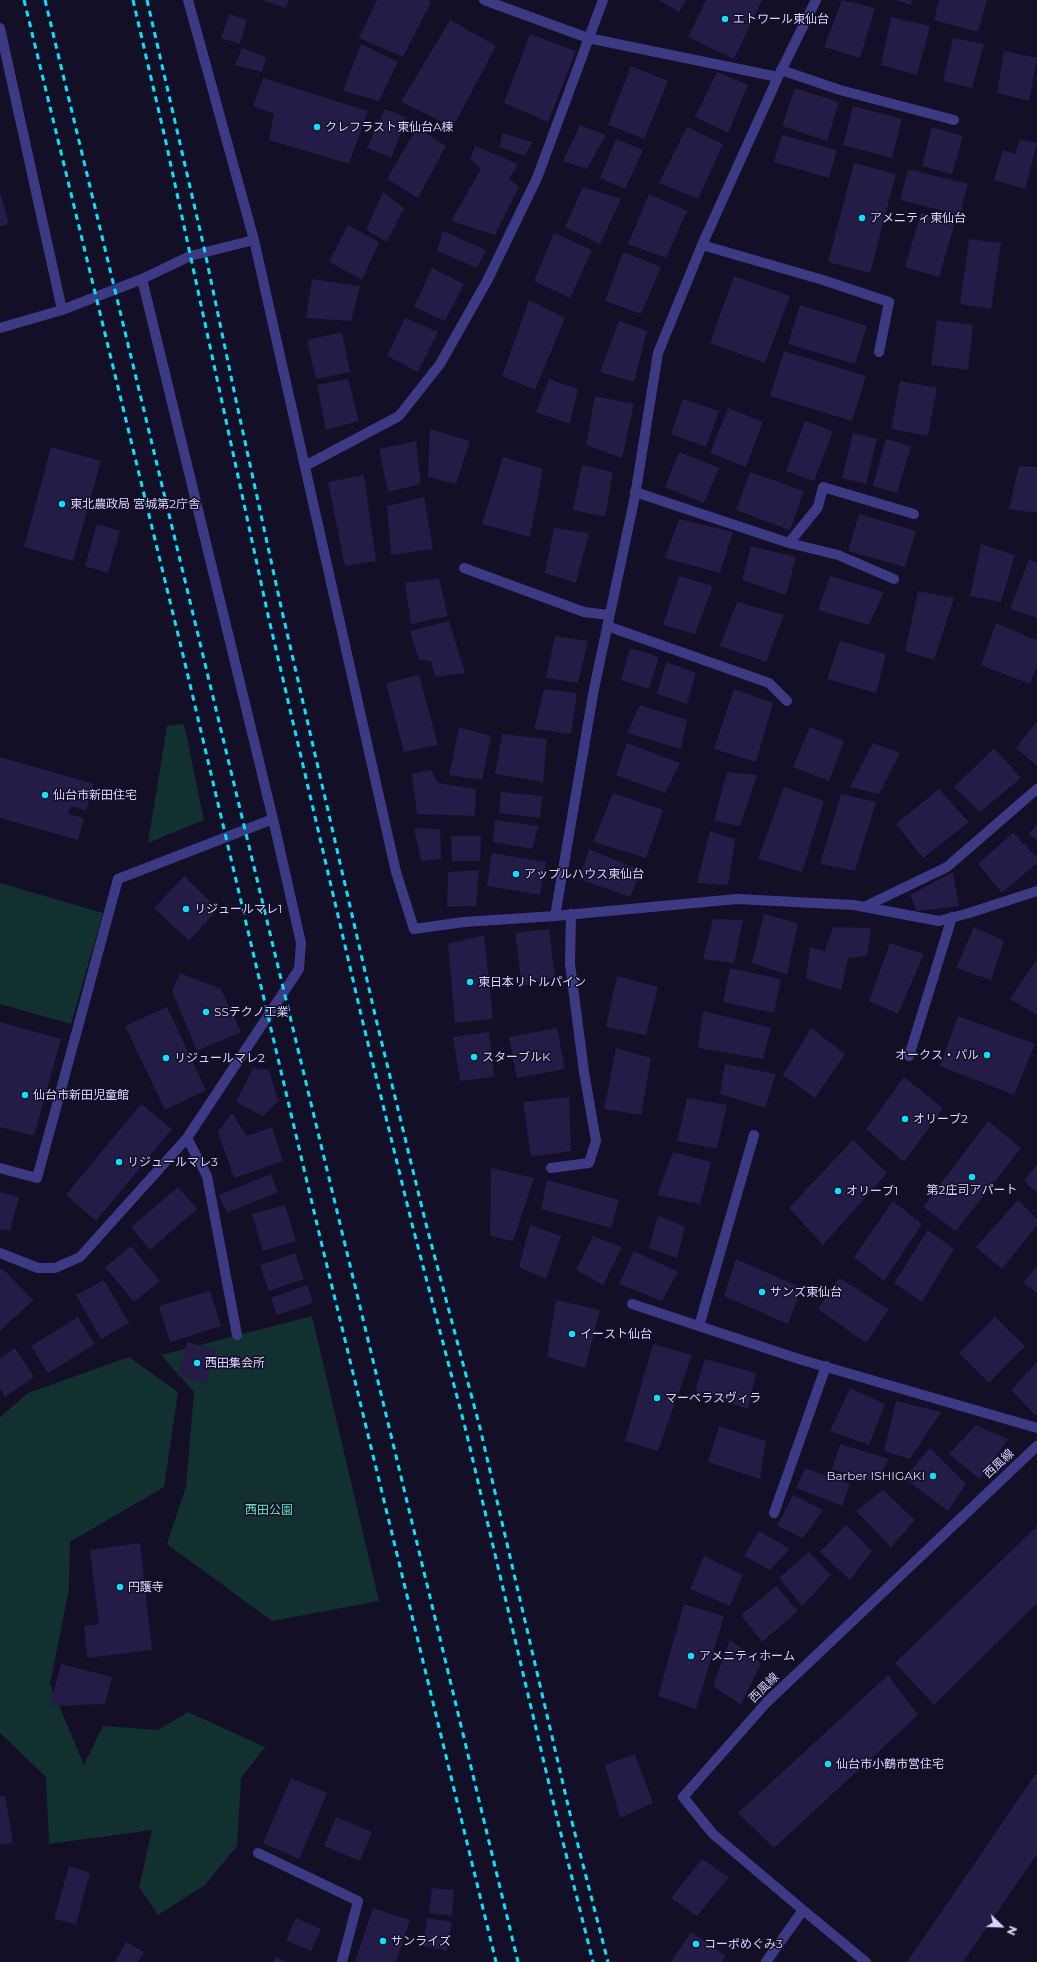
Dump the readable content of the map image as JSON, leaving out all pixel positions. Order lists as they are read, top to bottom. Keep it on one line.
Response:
{"streets":{"street":["西風線"]},"parks":["西田公園"],"places":["エトワール東仙台","クレフラスト東仙台A棟","アメニティ東仙台","東北農政局 宮城第2庁舎","仙台市新田住宅","アップルハウス東仙台","リジュールマレ1","東日本リトルパイン","SSテクノ工業","オークス・パル","スターブルK","リジュールマレ2","仙台市新田児童館","オリーブ2","リジュールマレ3","第2庄司アパート","オリーブ1","サンズ東仙台","イースト仙台","西田集会所","マーベラスヴィラ","Barber ISHIGAKI","円護寺","アメニティホーム","仙台市小鶴市営住宅","サンライズ","コーポめぐみ3"],"north":"bottom right"}
